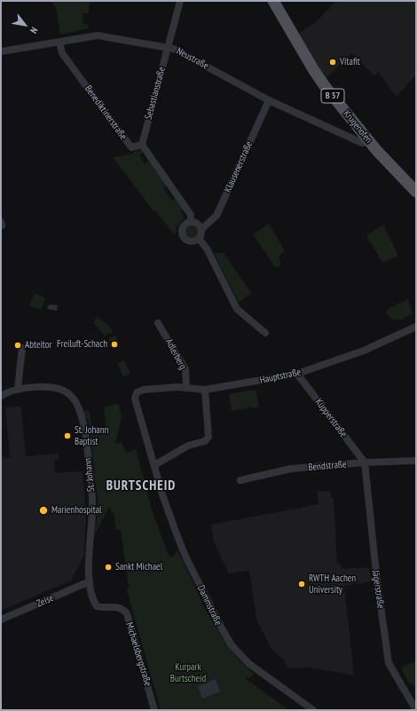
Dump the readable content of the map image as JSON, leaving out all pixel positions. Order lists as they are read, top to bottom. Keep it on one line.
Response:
{"streets":{"main road":["B 57","Krugenofen"],"street":["Neustraße","Sebastianstraße","Benediktinerstraße","Klausenerstraße","Adlerberg","Hauptstraße","Küpperstraße","Bendstraße","St. Johann","Jägerstraße","Zeise","Dammstraße","Michaelsbergstraße"]},"crossings":[["Neustraße","Sebastianstraße"],["Neustraße","Benediktinerstraße"],["Neustraße","Krugenofen"],["Neustraße","Klausenerstraße"],["Sebastianstraße","Benediktinerstraße"],["Adlerberg","Hauptstraße"],["Hauptstraße","Küpperstraße"],["Hauptstraße","Dammstraße"],["Küpperstraße","Bendstraße"],["Küpperstraße","Jägerstraße"],["Bendstraße","Jägerstraße"],["St. Johann","Zeise"],["St. Johann","Michaelsbergstraße"],["Zeise","Michaelsbergstraße"]],"districts":["BURTSCHEID"],"parks":["Kurpark Burtscheid"],"places":["Vitafit","Freiluft-Schach","Abteitor","St. Johann Baptist","Marienhospital","Sankt Michael","RWTH Aachen University"],"north":"bottom right"}
